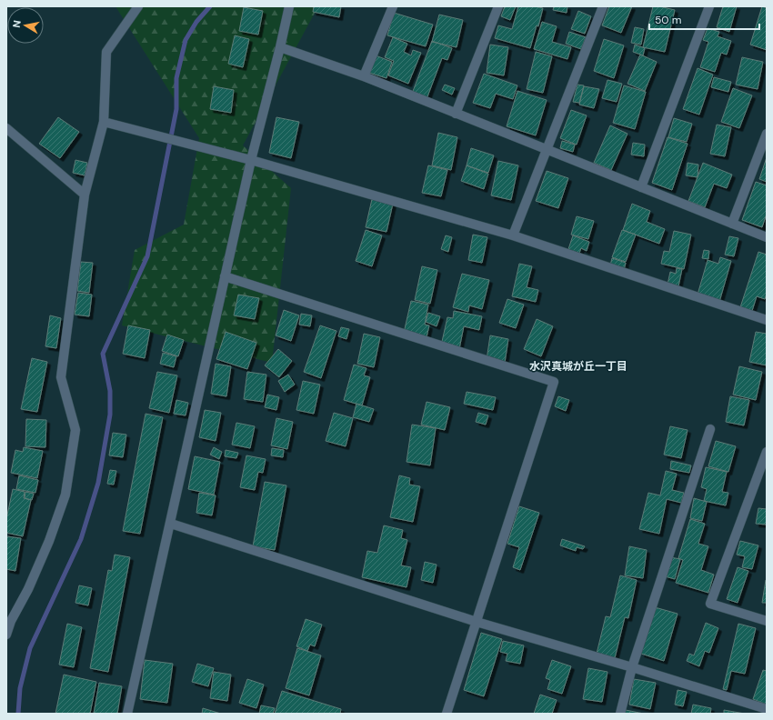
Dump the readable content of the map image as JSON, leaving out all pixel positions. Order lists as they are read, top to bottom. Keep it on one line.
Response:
{"districts":["水沢真城が丘一丁目"],"scale_bar":"50 m","north":"left"}
